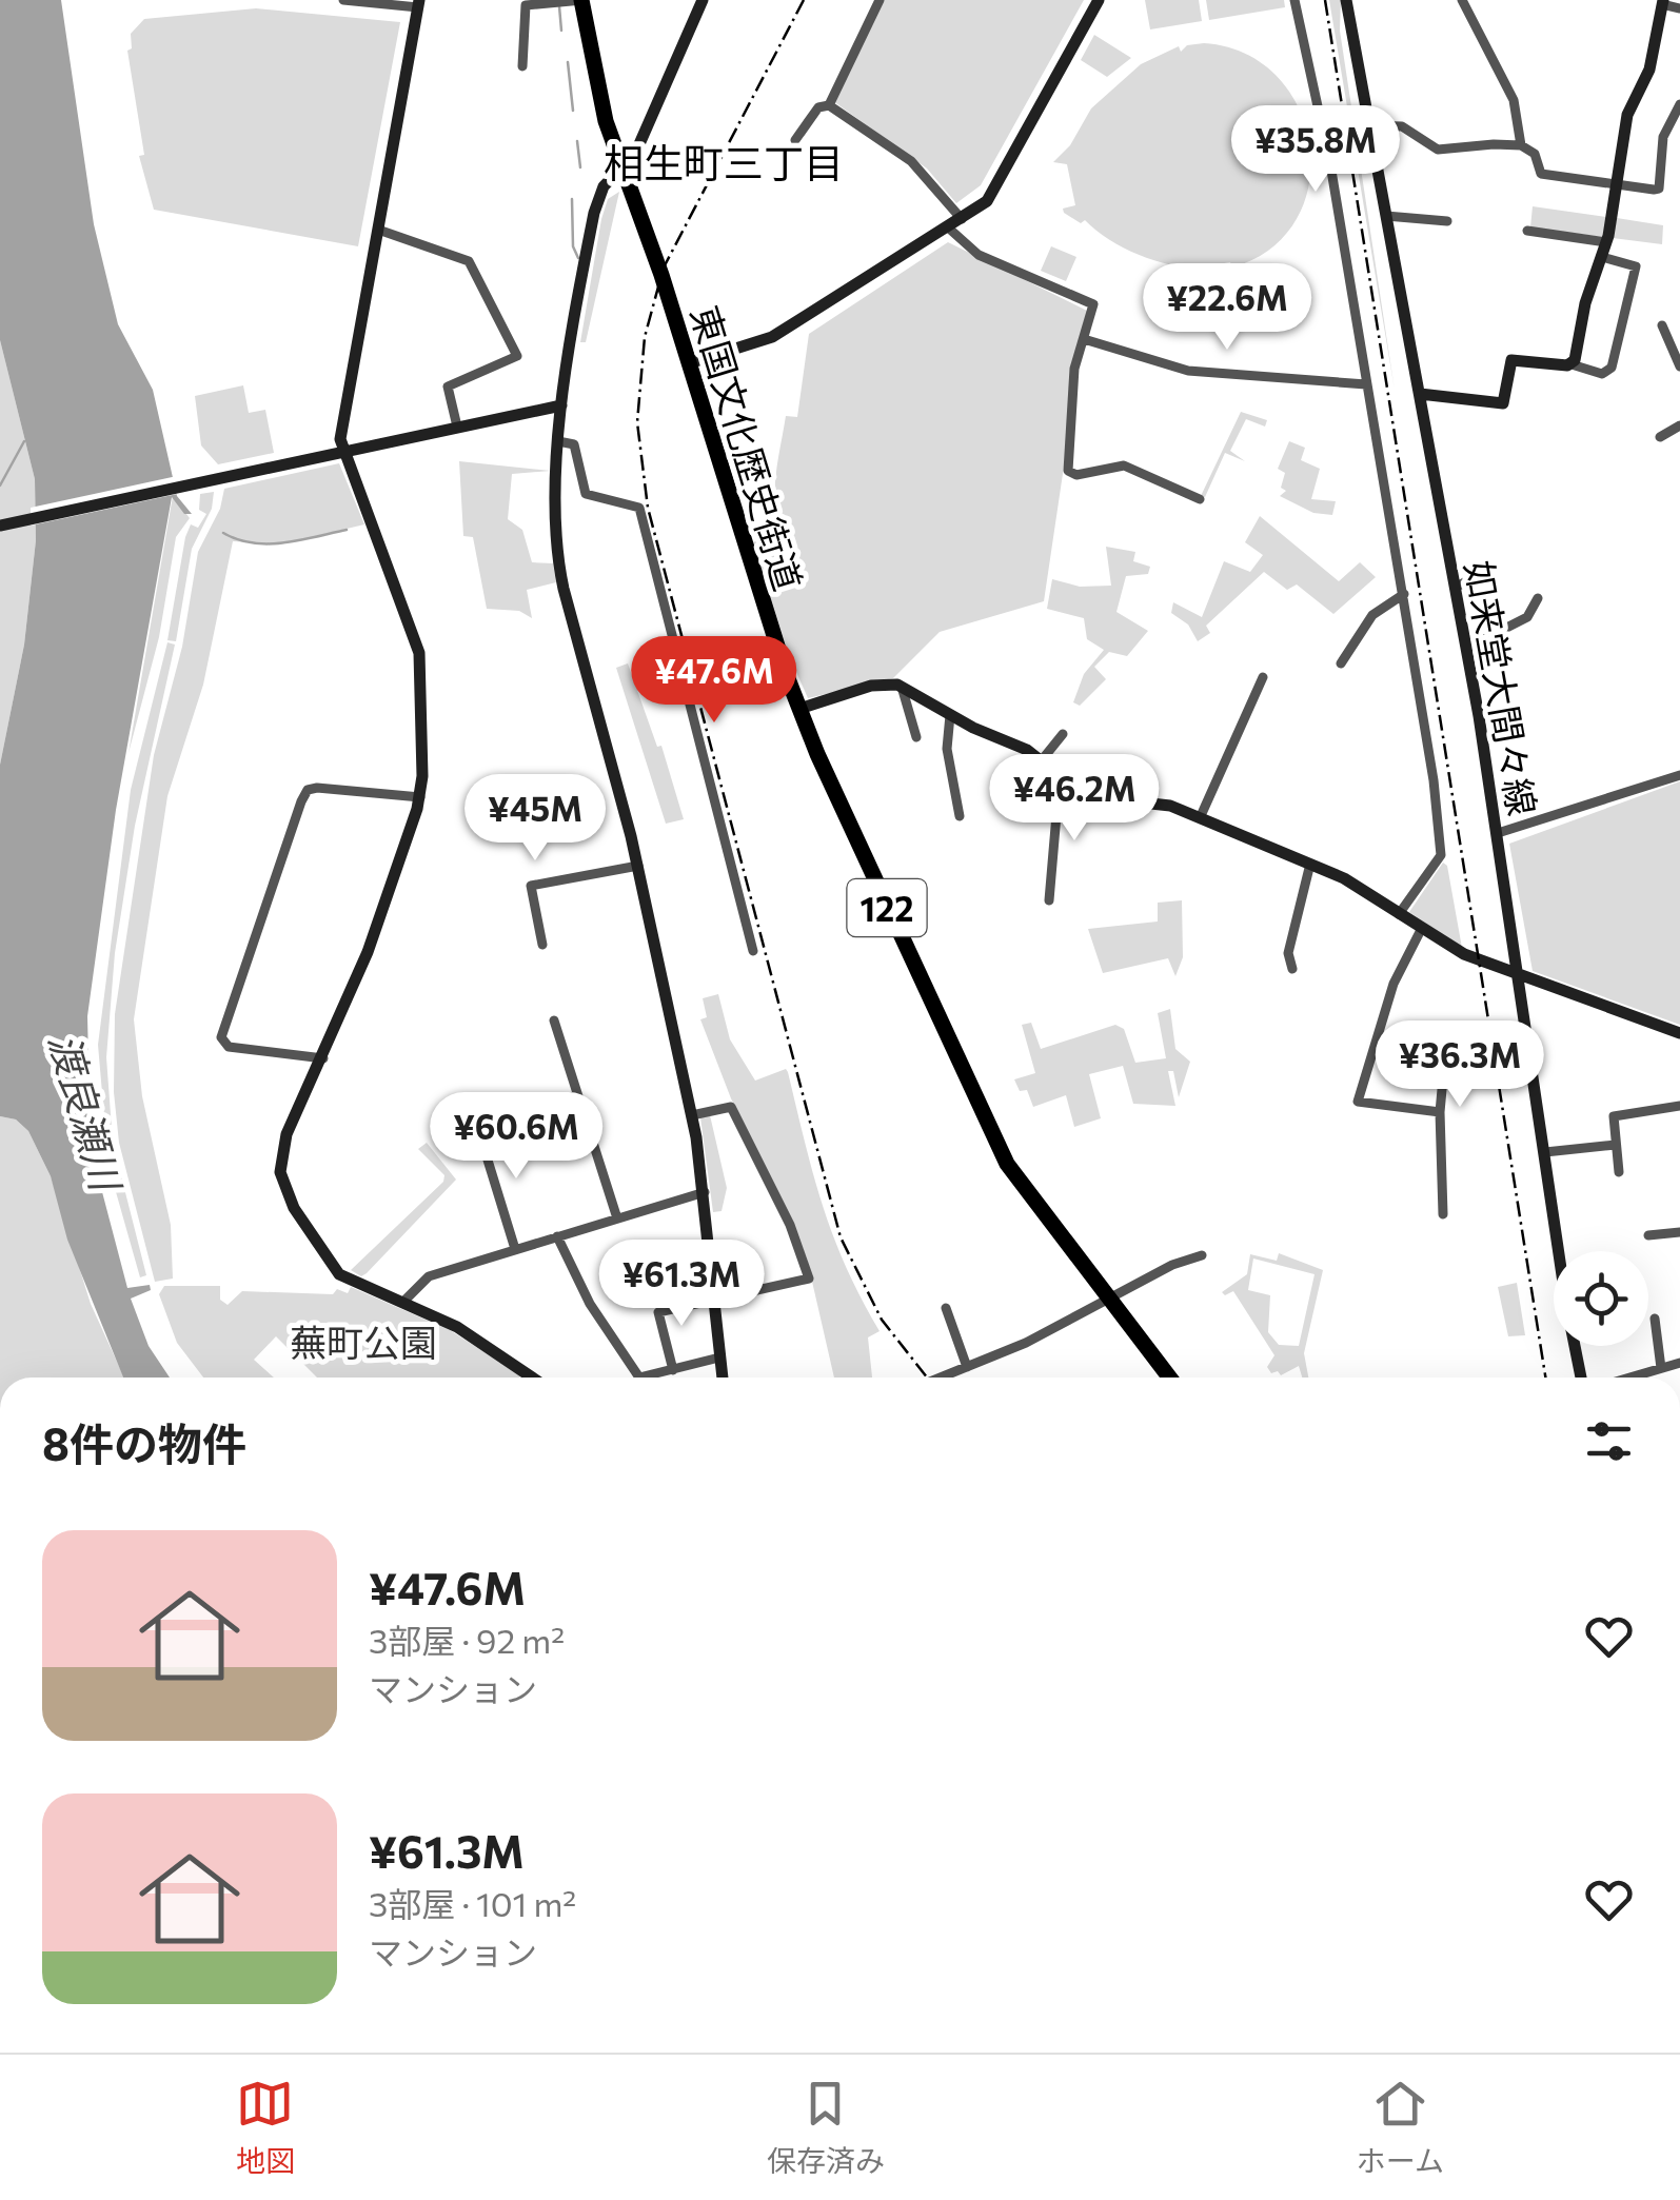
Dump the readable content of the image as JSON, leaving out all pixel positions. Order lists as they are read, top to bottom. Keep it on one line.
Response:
{"streets":{"highway":["東国文化歴史街道","122"],"street":["如来堂大間々線"]},"districts":["相生町三丁目"],"water":["渡良瀬川"],"parks":["蕪町公園"],"page":{"price":["¥35.8M","¥22.6M","¥47.6M","¥46.2M","¥45M","¥36.3M","¥60.6M","¥61.3M"],"heading":"8件の物件","list":[{"name":"¥47.6M","note":"3部屋 · 92 m² · マンション"},{"name":"¥61.3M","note":"3部屋 · 101 m² · マンション"}],"tabs":["地図","保存済み","ホーム"]}}
